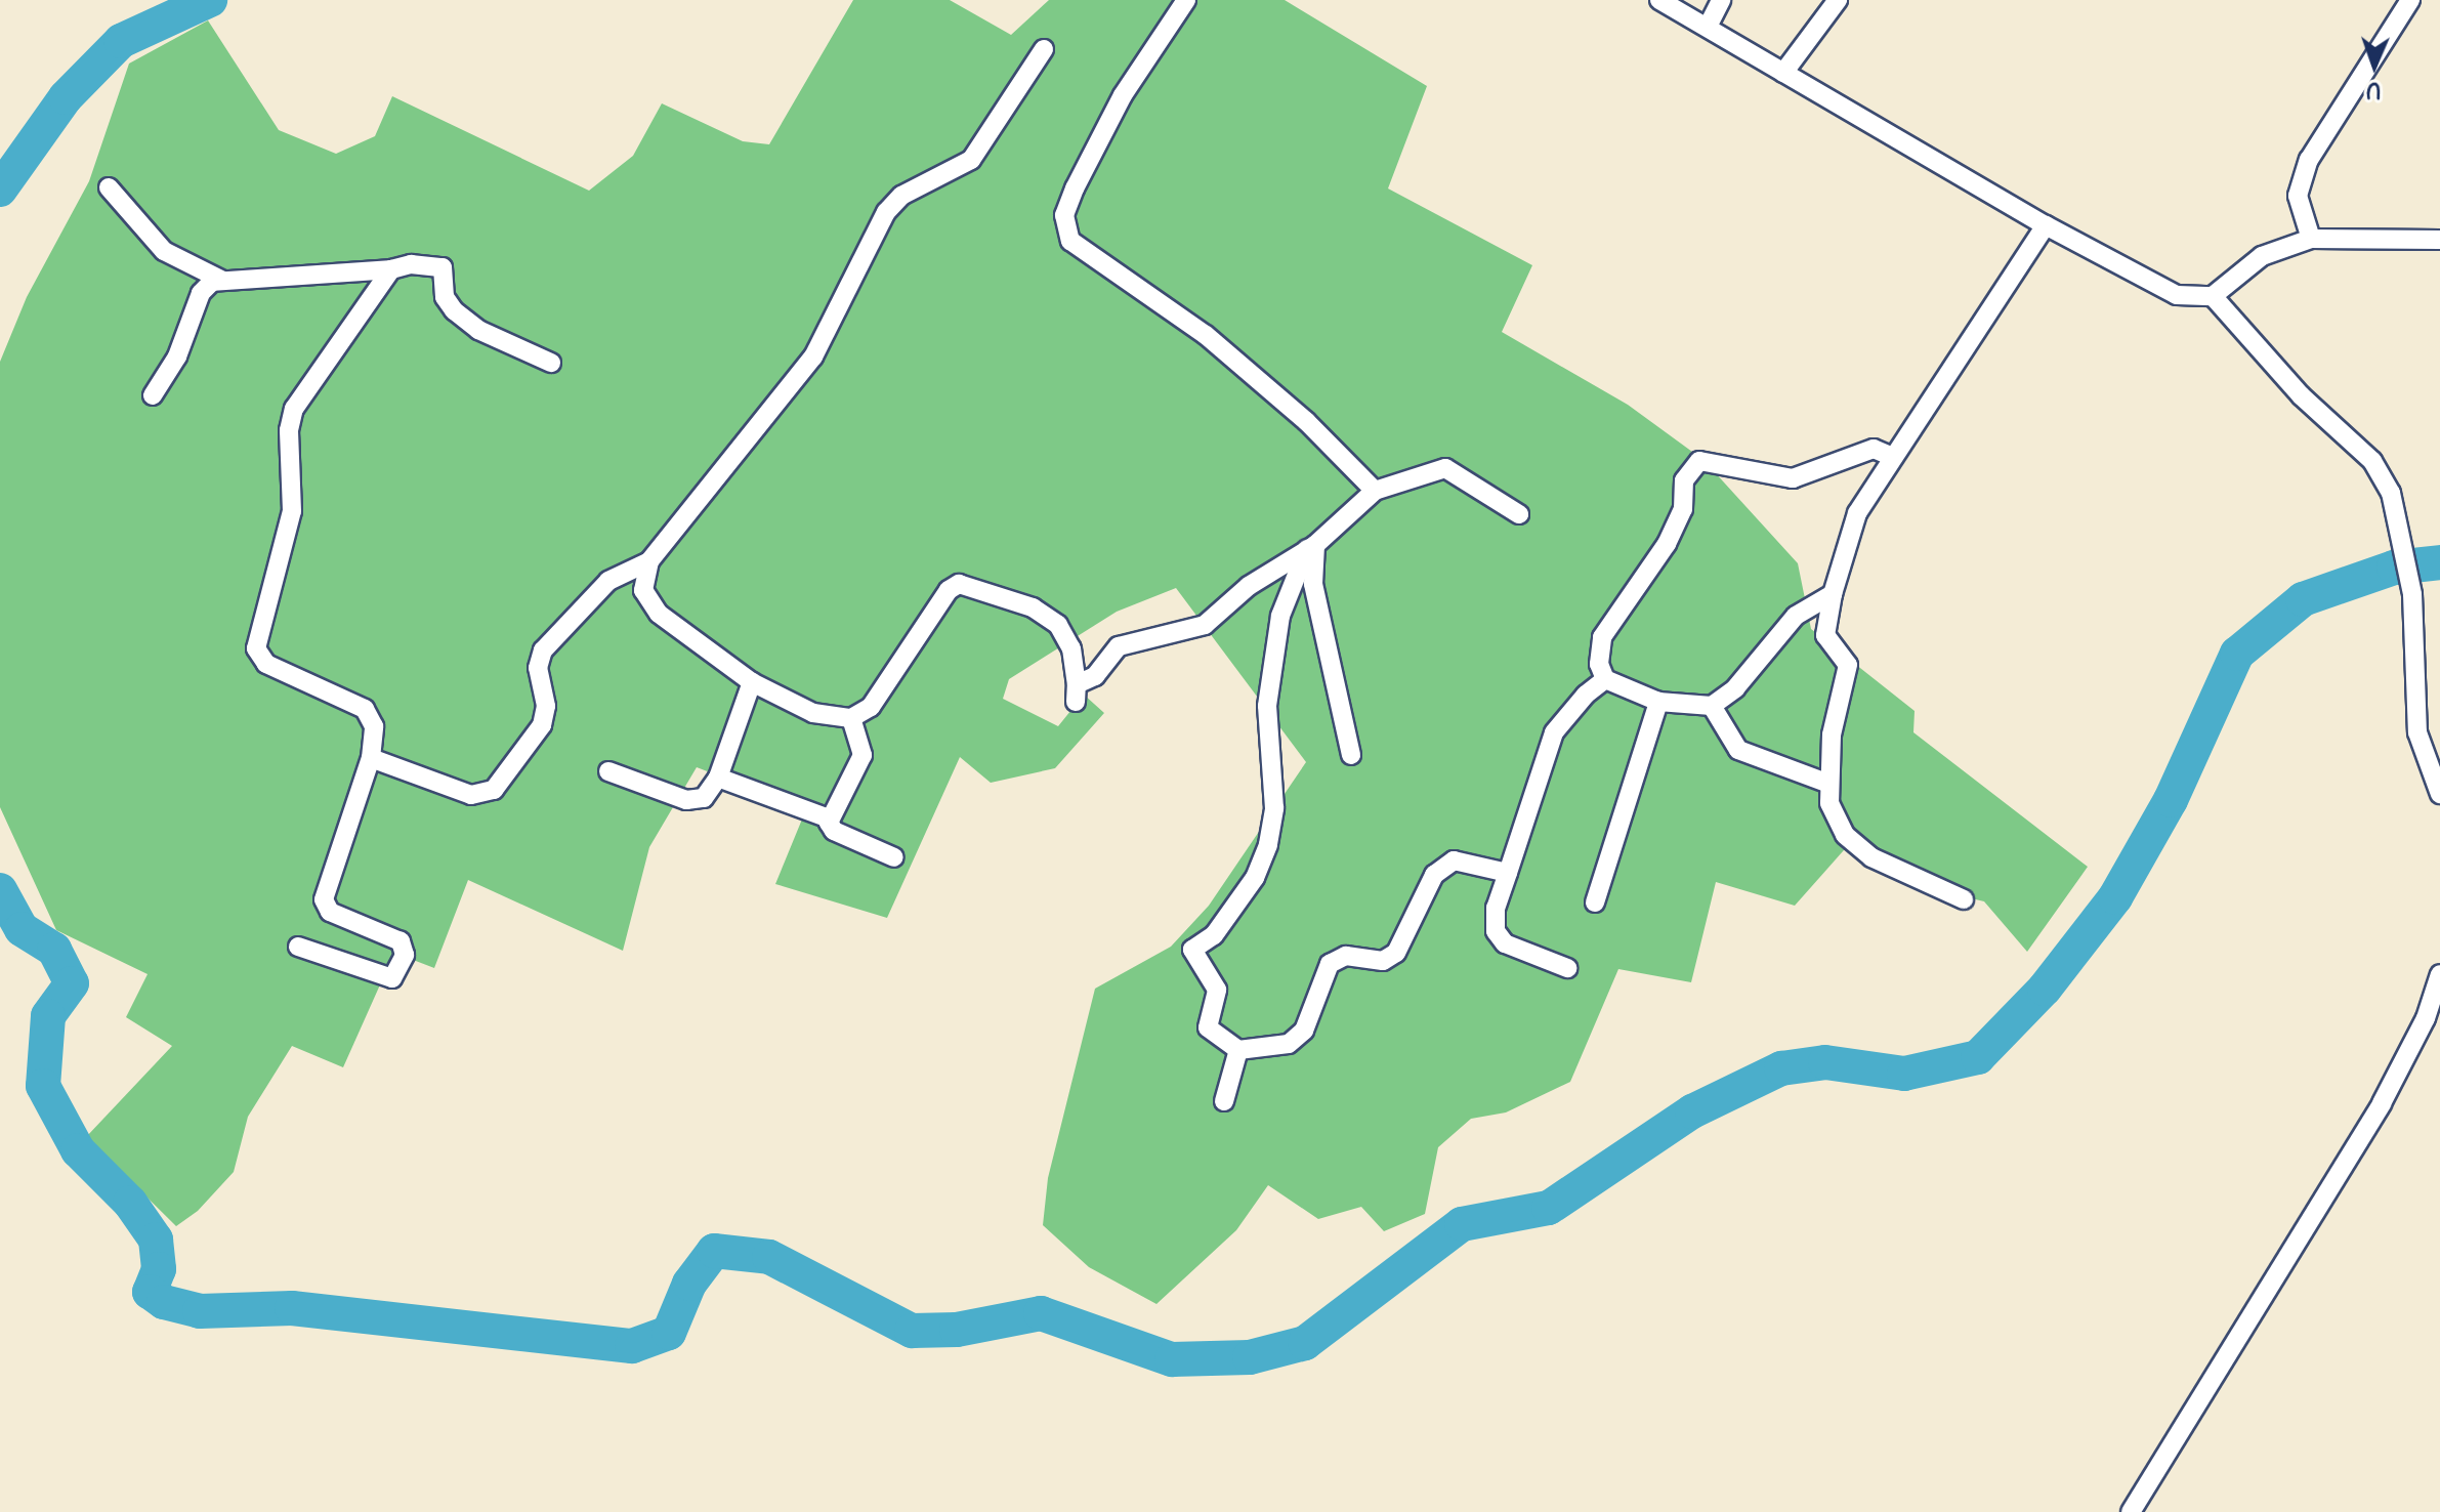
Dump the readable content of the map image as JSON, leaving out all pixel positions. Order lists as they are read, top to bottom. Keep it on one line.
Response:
{"north":"bottom"}
